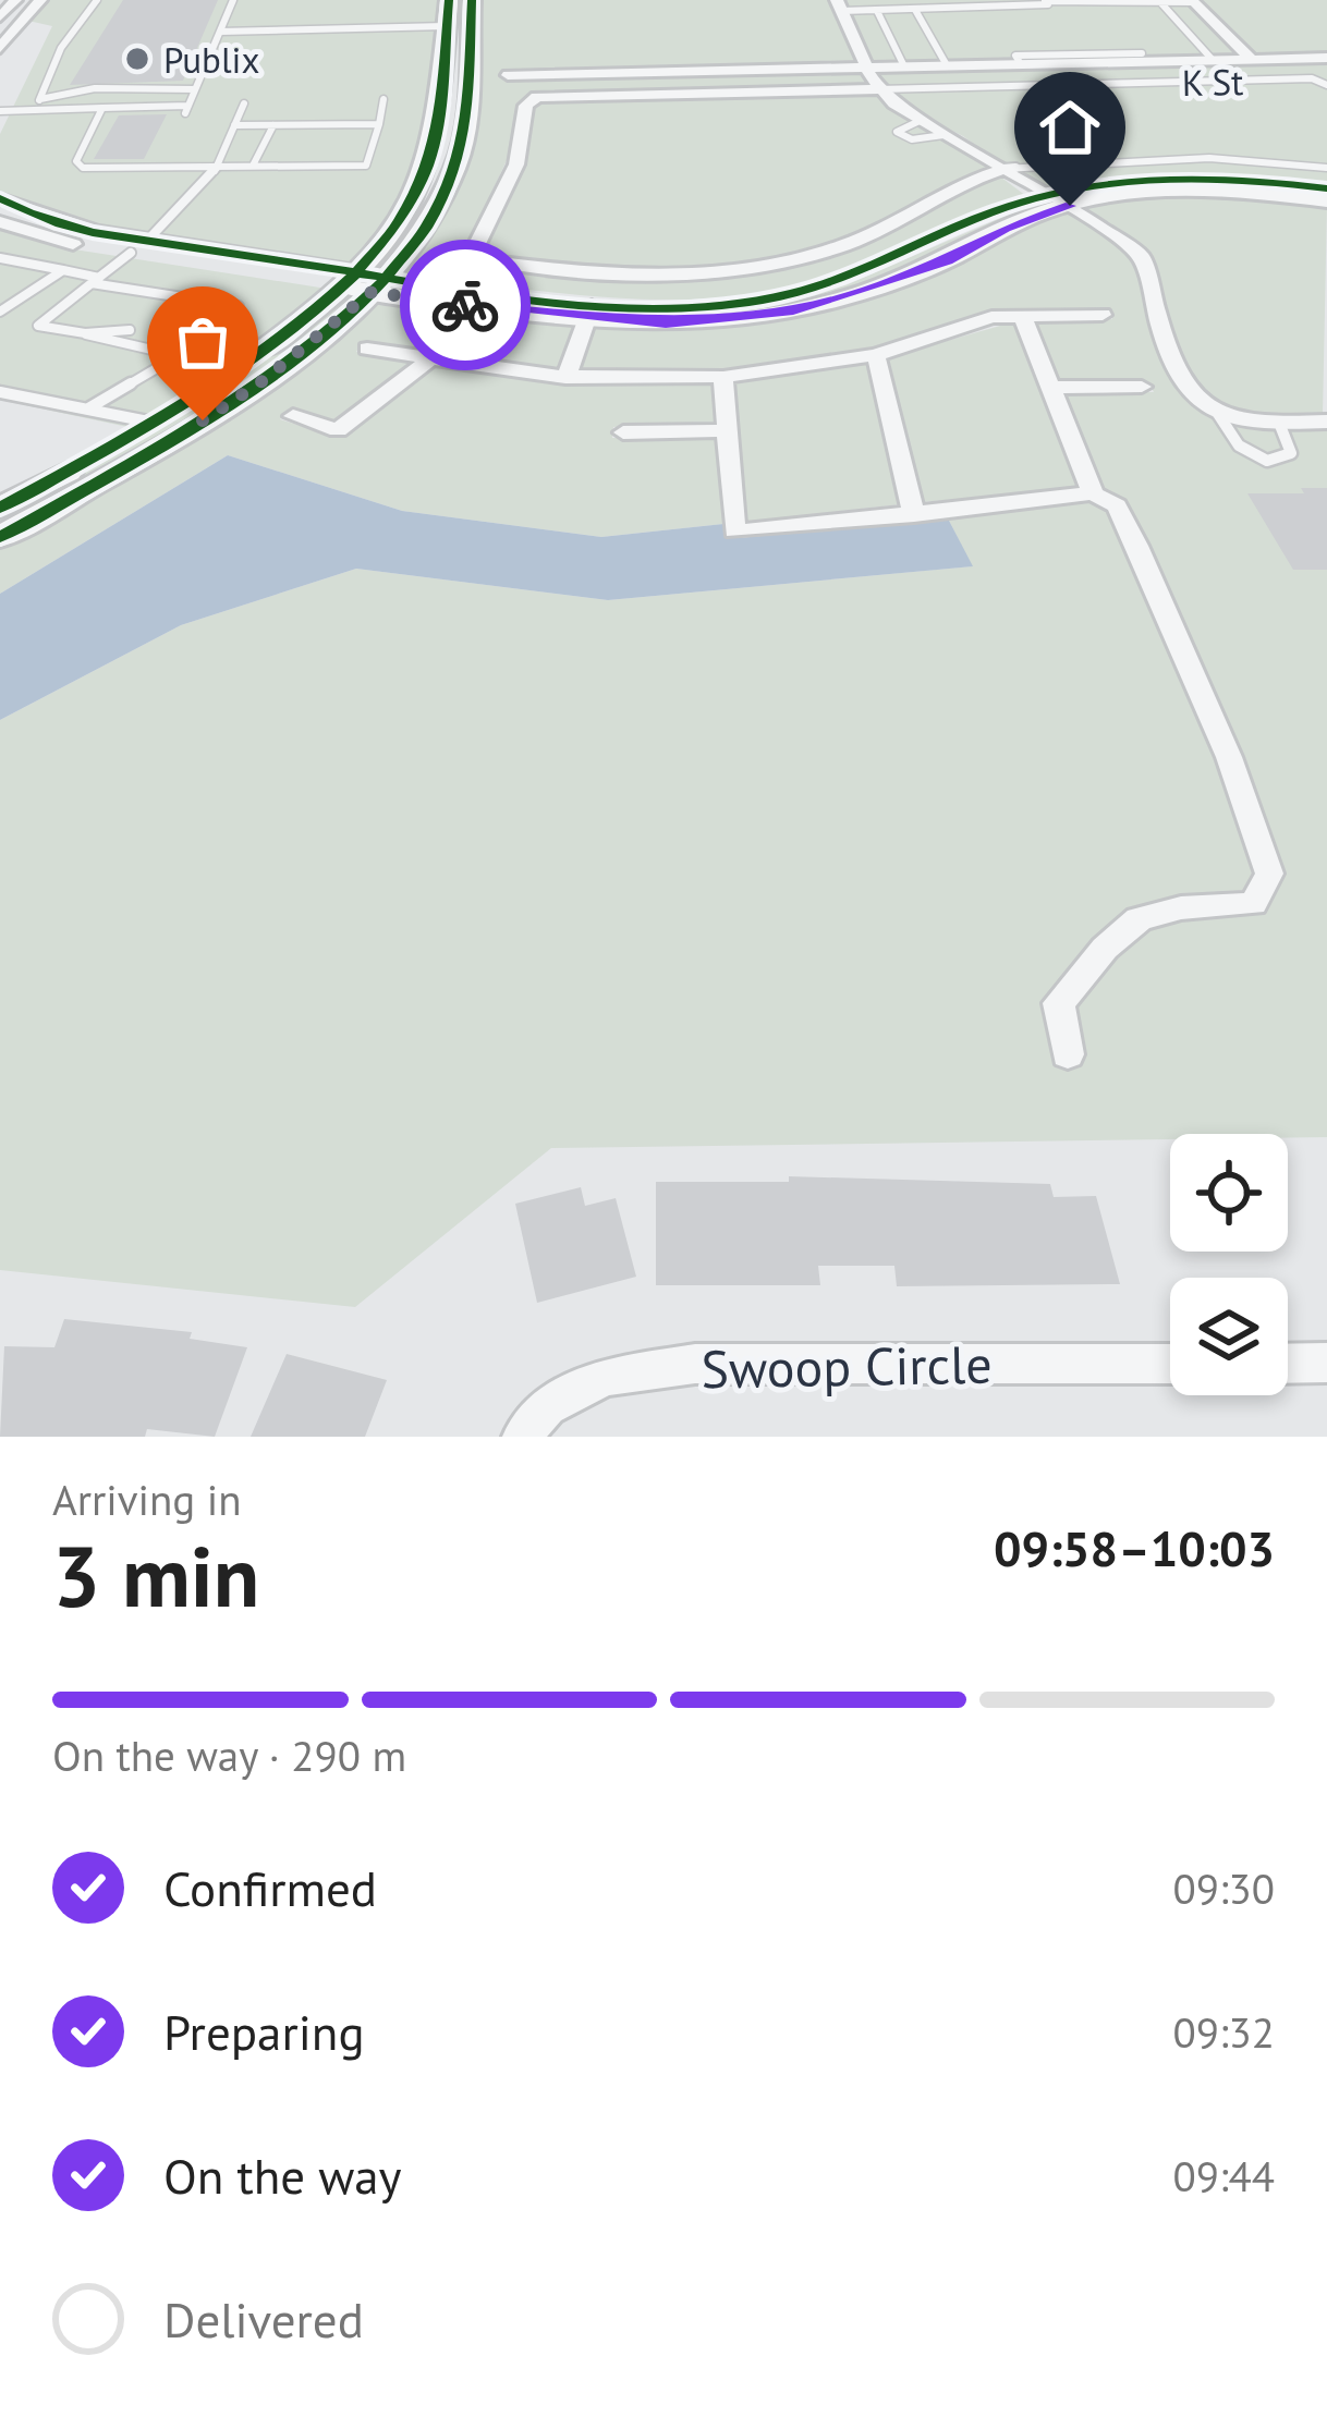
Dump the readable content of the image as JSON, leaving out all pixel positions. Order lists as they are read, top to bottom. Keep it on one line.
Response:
{"streets":{"street":["Swoop Circle"],"lane":["K St"]},"places":["Publix"],"page":{"heading":["3 min","Arriving in","09:58–10:03"],"bar":"On the way · 290 m","list":[["Confirmed","09:30"],["Preparing","09:32"],["On the way","09:44"],"Delivered"]}}
